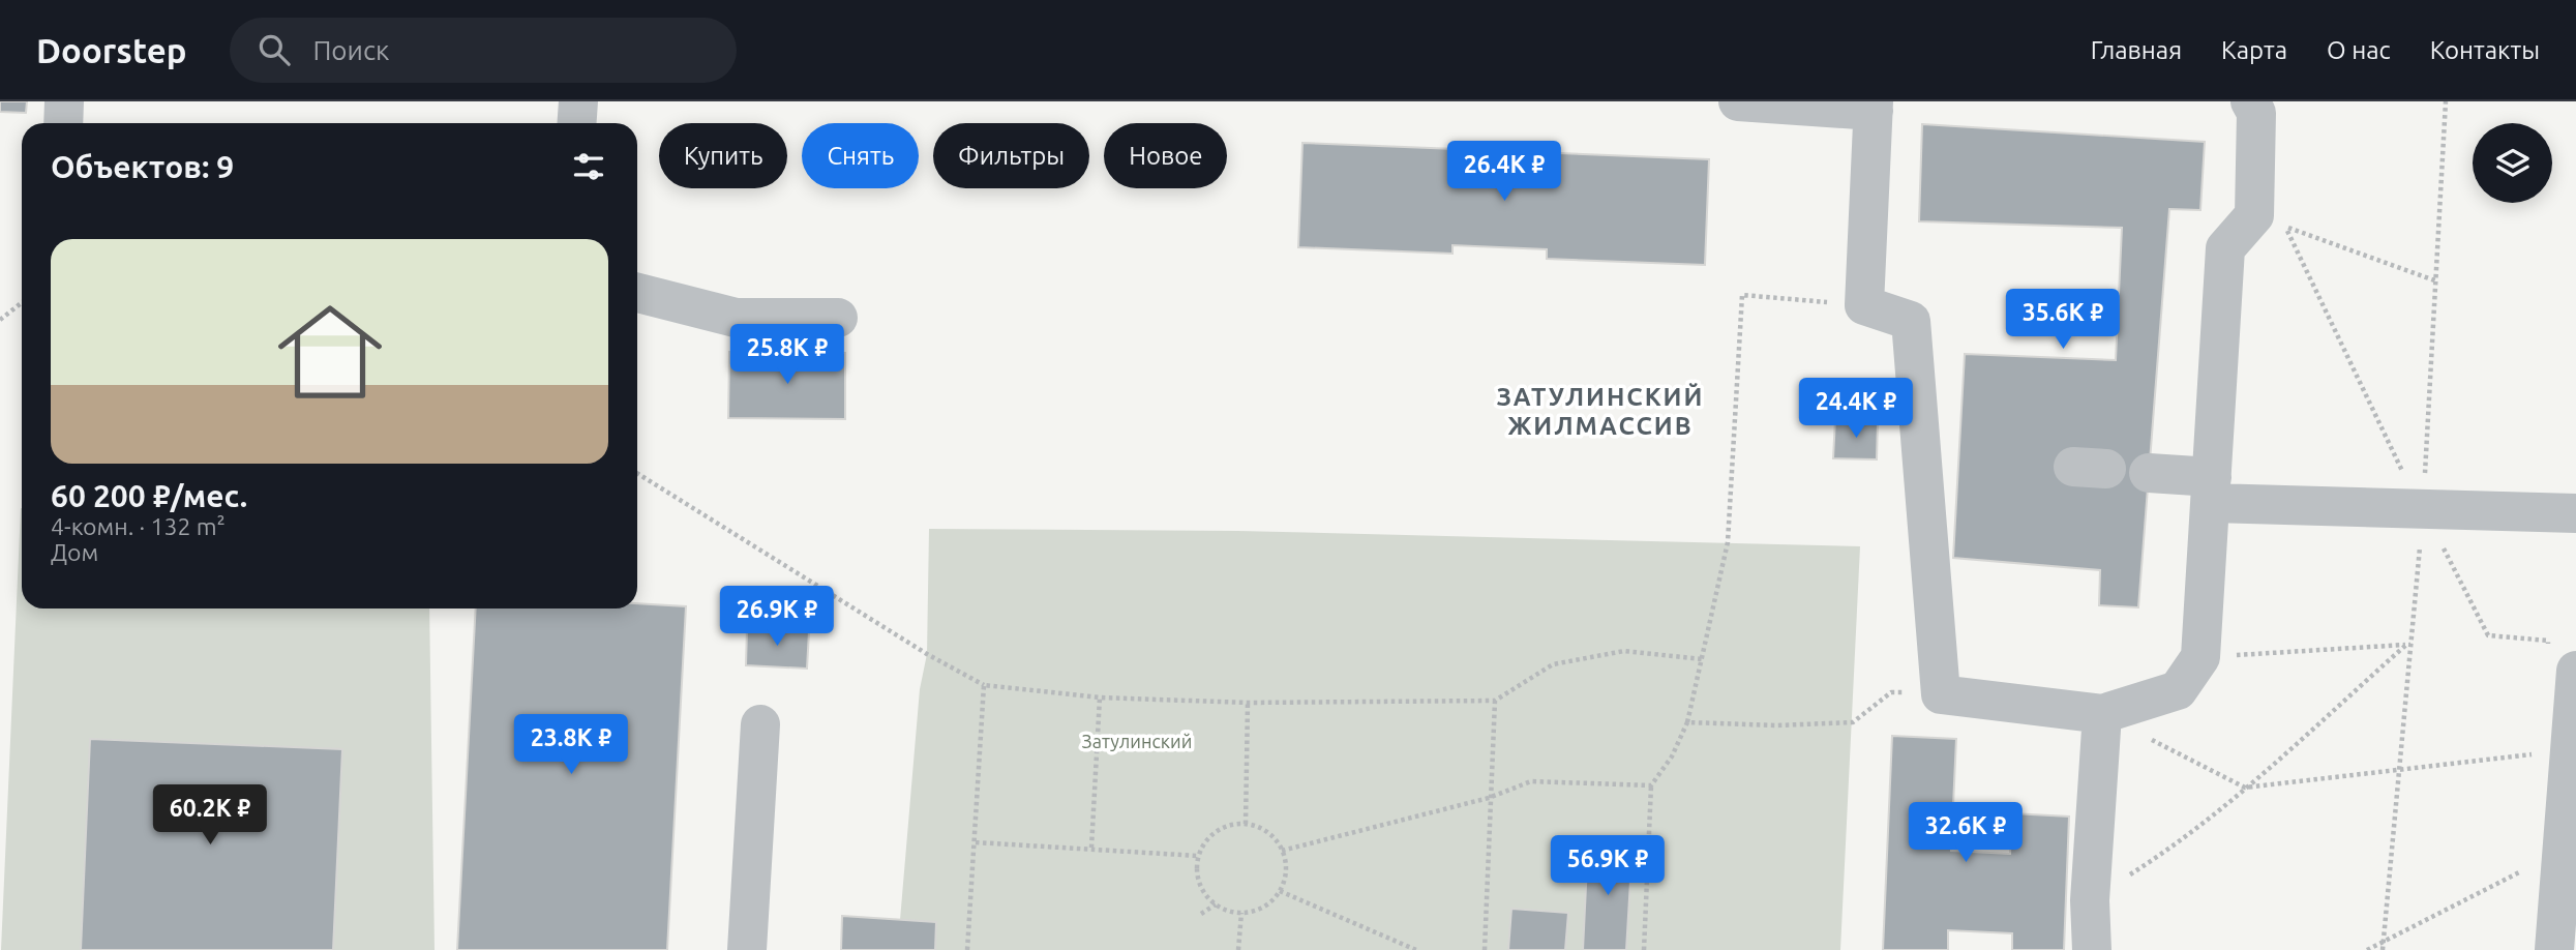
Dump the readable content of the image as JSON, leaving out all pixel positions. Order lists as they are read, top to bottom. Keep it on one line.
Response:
{"districts":["ЗАТУЛИНСКИЙ ЖИЛМАССИВ"],"parks":["Затулинский"],"page":{"header":"Doorstep","search":"Поиск","nav":["Главная","Карта","О нас","Контакты"],"chip":["Купить","Снять","Фильтры","Новое"],"heading":"Объектов: 9","price":["26.4K ₽","35.6K ₽","25.8K ₽","24.4K ₽","26.9K ₽","23.8K ₽","60.2K ₽","32.6K ₽","56.9K ₽"],"list":[{"name":"60 200 ₽/мес.","note":"4-комн. · 132 m² · Дом"}]}}
